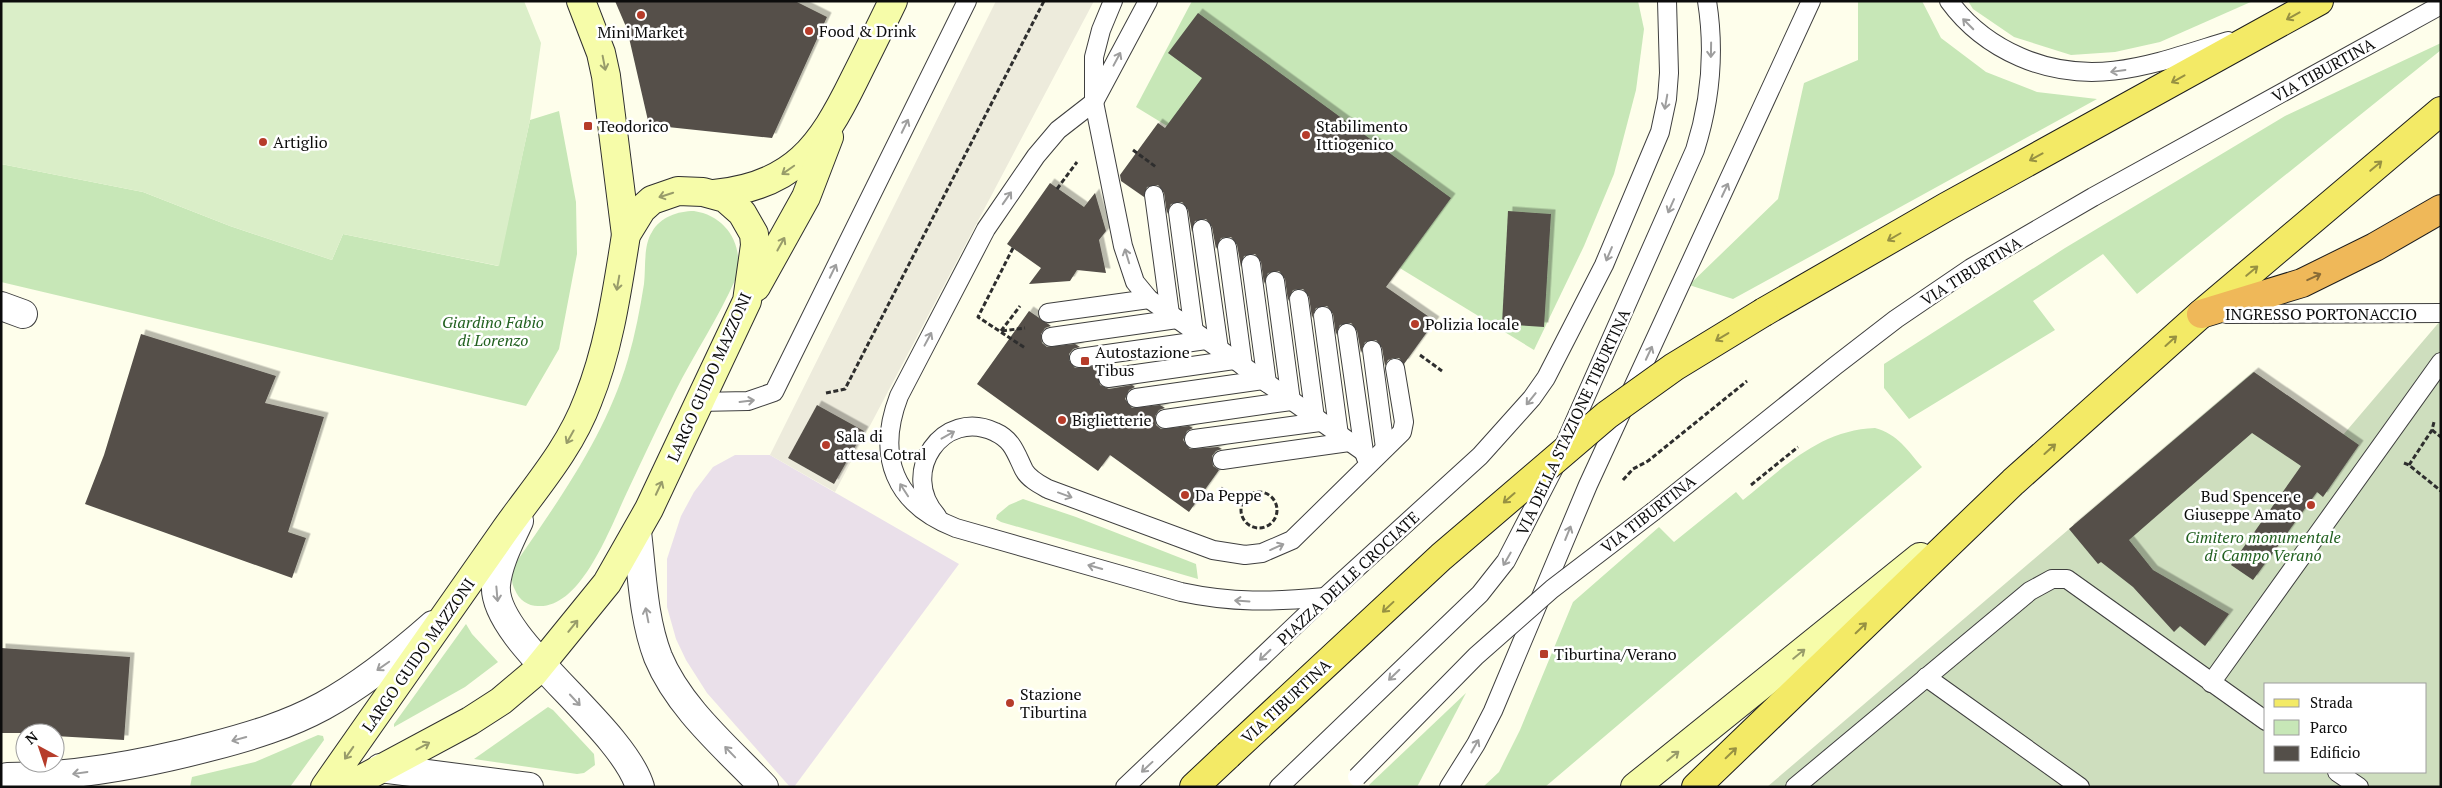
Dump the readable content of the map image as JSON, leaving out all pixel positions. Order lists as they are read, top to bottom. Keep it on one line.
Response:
{"streets":{"main road":["VIA TIBURTINA"],"street":["LARGO GUIDO MAZZONI"],"lane":["INGRESSO PORTONACCIO","VIA DELLA STAZIONE TIBURTINA","PIAZZA DELLE CROCIATE"]},"one_way":["VIA TIBURTINA"],"parks":["Giardino Fabio di Lorenzo","Cimitero monumentale di Campo Verano"],"places":{"other":["Mini Market","Food & Drink","Stabilimento Ittiogenico","Artiglio","Polizia locale","Biglietterie","Sala di attesa Cotral","Da Peppe","Bud Spencer e Giuseppe Amato","Stazione Tiburtina"],"transit":["Teodorico","Autostazione Tibus","Tiburtina/Verano"]},"legend":["Strada","Parco","Edificio"],"north":"top left"}
